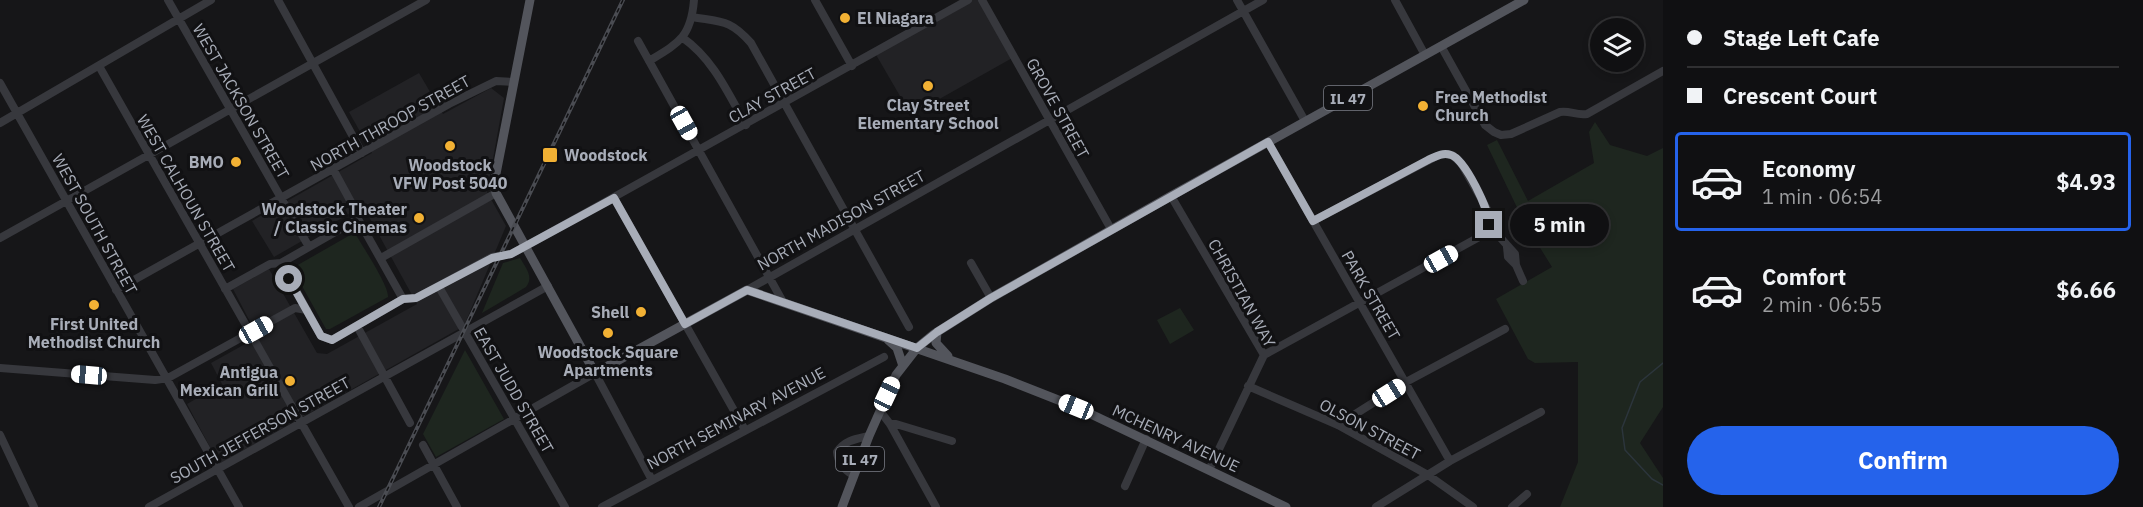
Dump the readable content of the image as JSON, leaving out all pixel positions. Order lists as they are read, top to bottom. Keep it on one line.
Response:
{"streets":{"main road":["IL 47","NORTH MADISON STREET","MCHENRY AVENUE"],"street":["CLAY STREET","WEST JACKSON STREET","GROVE STREET","NORTH THROOP STREET","WEST CALHOUN STREET","WEST SOUTH STREET","CHRISTIAN WAY","PARK STREET","EAST JUDD STREET","NORTH SEMINARY AVENUE","OLSON STREET","SOUTH JEFFERSON STREET"]},"crossings":[["CLAY STREET","EAST JUDD STREET"],["IL 47","GROVE STREET"],["IL 47","CHRISTIAN WAY"],["IL 47","PARK STREET"],["IL 47","MCHENRY AVENUE"],["WEST JACKSON STREET","NORTH THROOP STREET"],["GROVE STREET","NORTH MADISON STREET"],["NORTH THROOP STREET","WEST CALHOUN STREET"],["NORTH THROOP STREET","WEST SOUTH STREET"],["WEST CALHOUN STREET","SOUTH JEFFERSON STREET"],["NORTH MADISON STREET","EAST JUDD STREET"],["NORTH MADISON STREET","MCHENRY AVENUE"],["WEST SOUTH STREET","SOUTH JEFFERSON STREET"],["CHRISTIAN WAY","OLSON STREET"],["CHRISTIAN WAY","MCHENRY AVENUE"],["EAST JUDD STREET","SOUTH JEFFERSON STREET"]],"places":{"other":["El Niagara","Clay Street Elementary School","Free Methodist Church","Woodstock VFW Post 5040","BMO","Woodstock Theater / Classic Cinemas","First United Methodist Church","Shell","Woodstock Square Apartments","Antigua Mexican Grill"],"transit":["Woodstock"]},"page":{"banner":["Stage Left Cafe","Crescent Court"],"list":[{"name":"Economy","note":"1 min · 06:54","value":"$4.93"},{"name":"Comfort","note":"2 min · 06:55","value":"$6.66"}],"bubble":"5 min","buttons":"Confirm"}}
